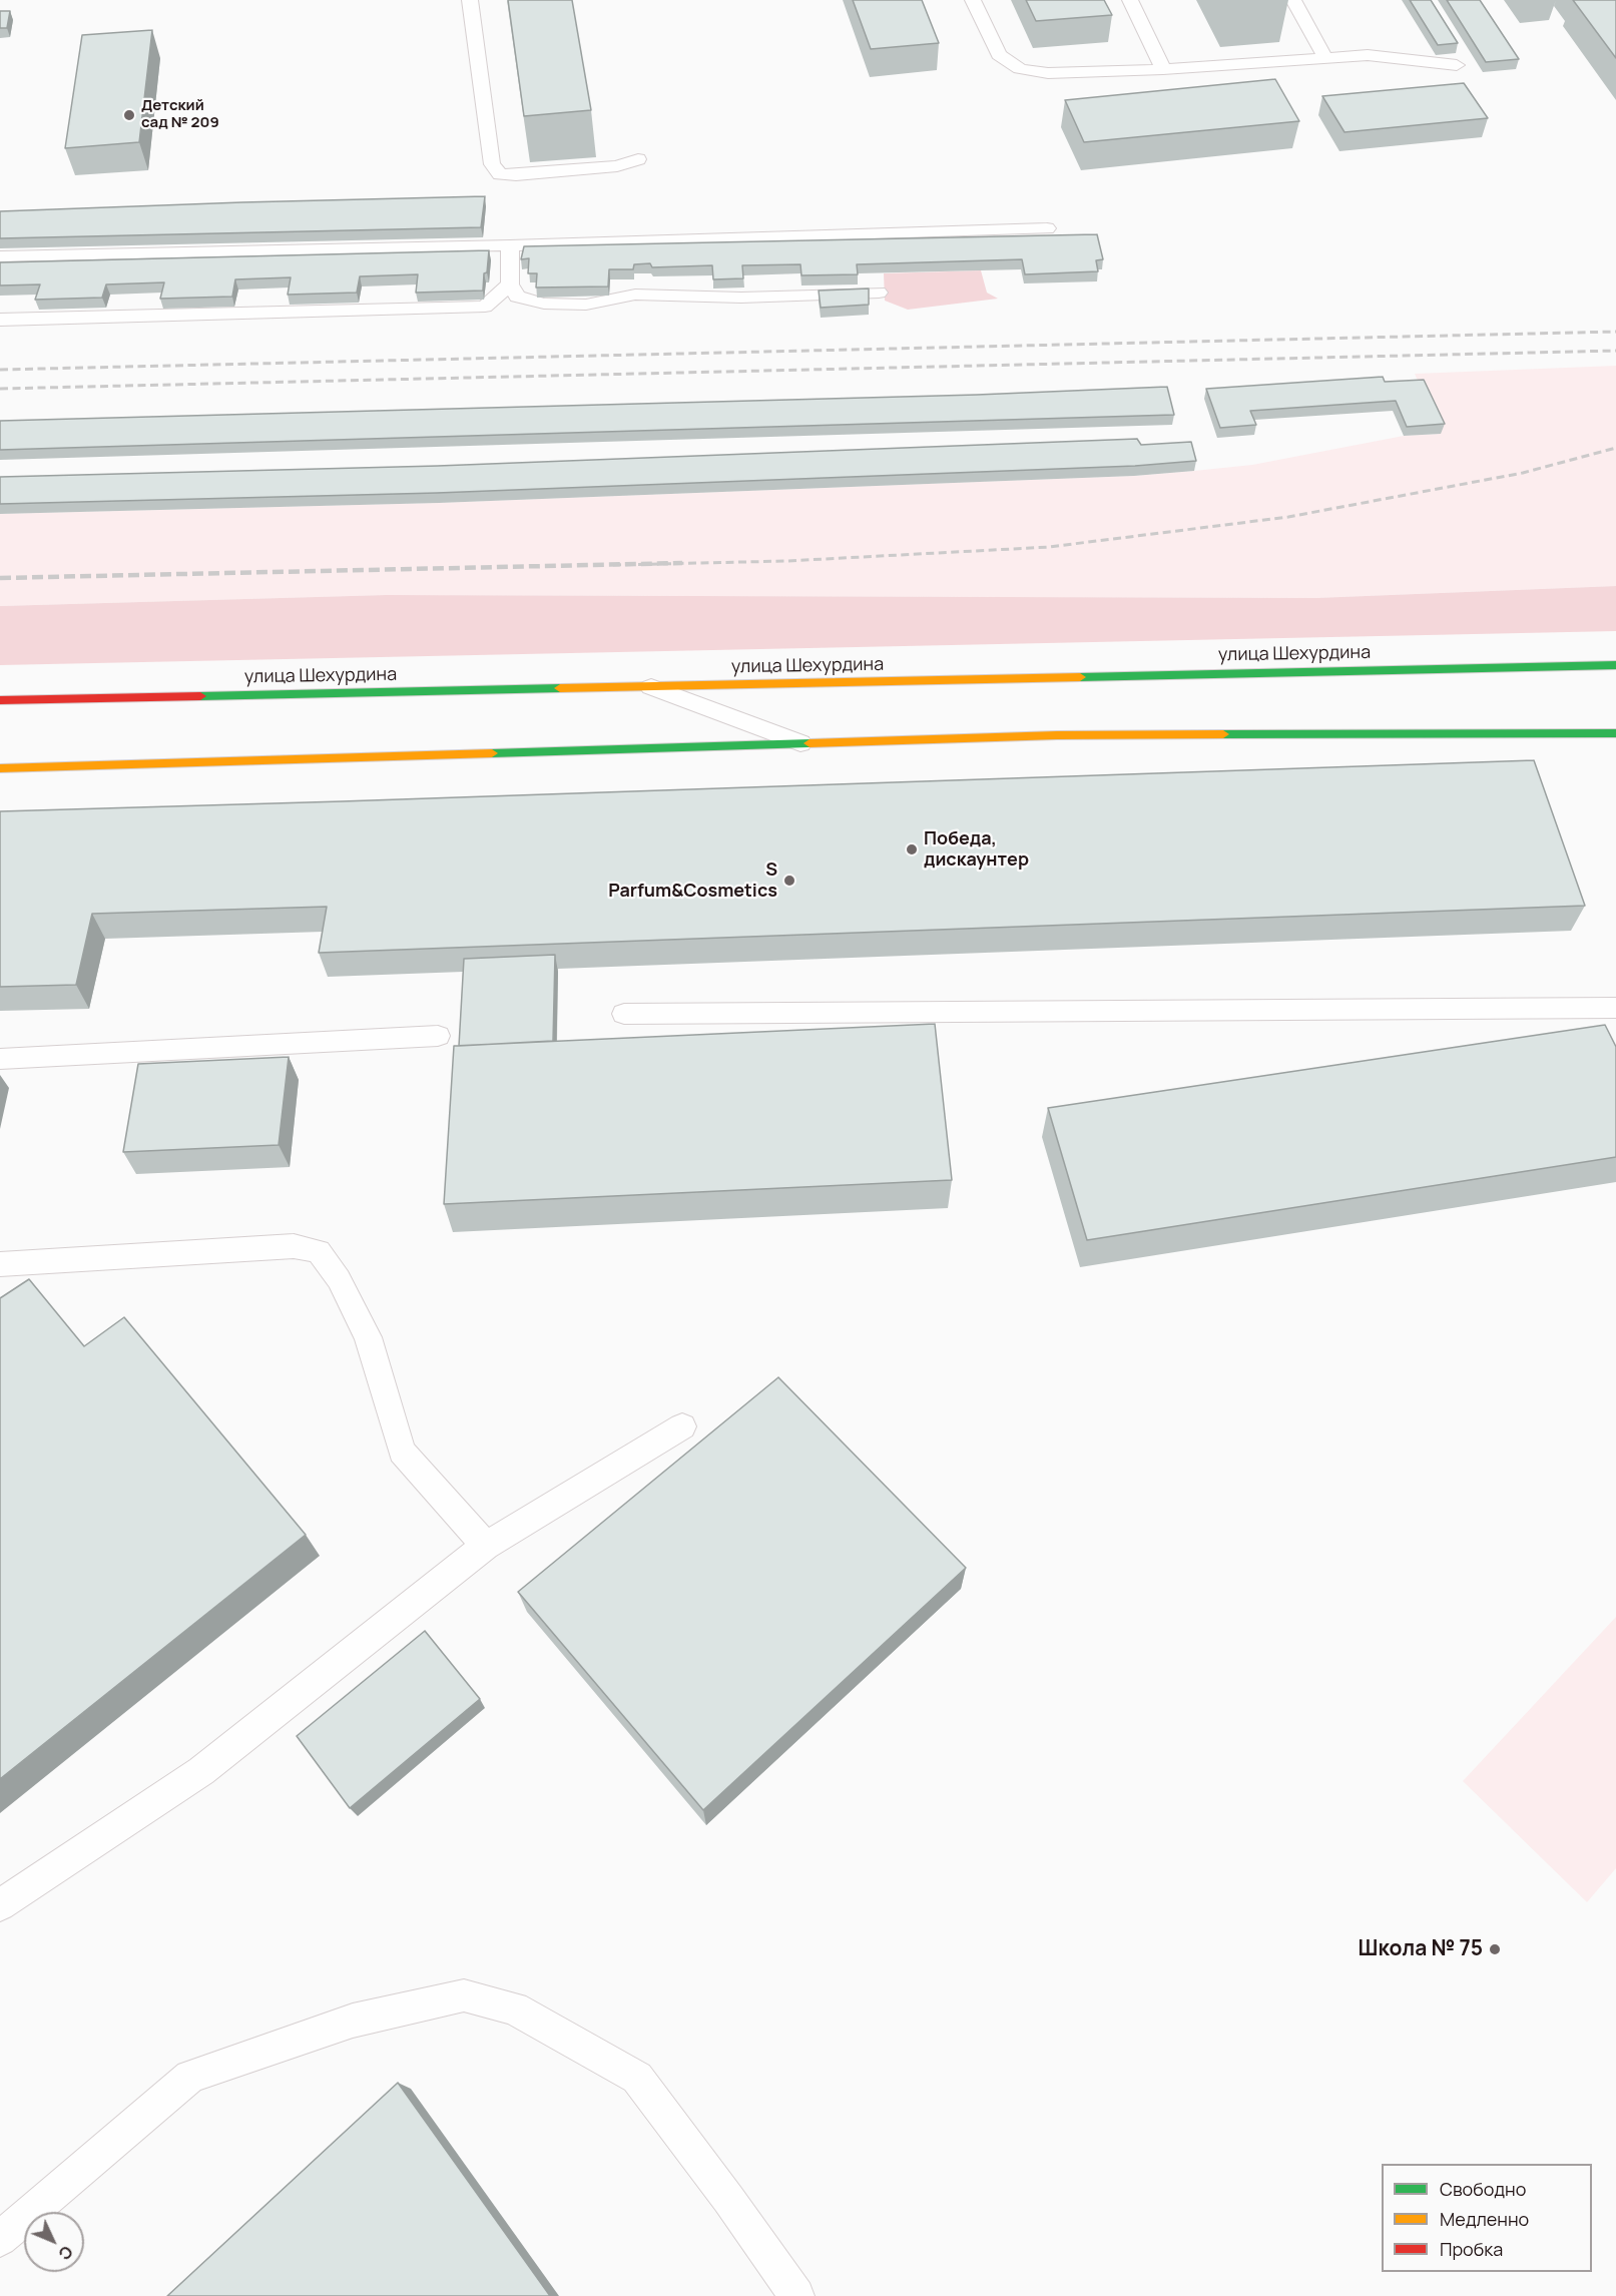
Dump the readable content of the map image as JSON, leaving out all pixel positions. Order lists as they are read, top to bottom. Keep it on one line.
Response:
{"streets":{"main road":["улица Шехурдина"]},"places":["Детский сад № 209","Победа, дискаунтер","S Parfum&Cosmetics","Школа № 75"],"legend":["Свободно","Медленно","Пробка"],"north":"bottom right"}
